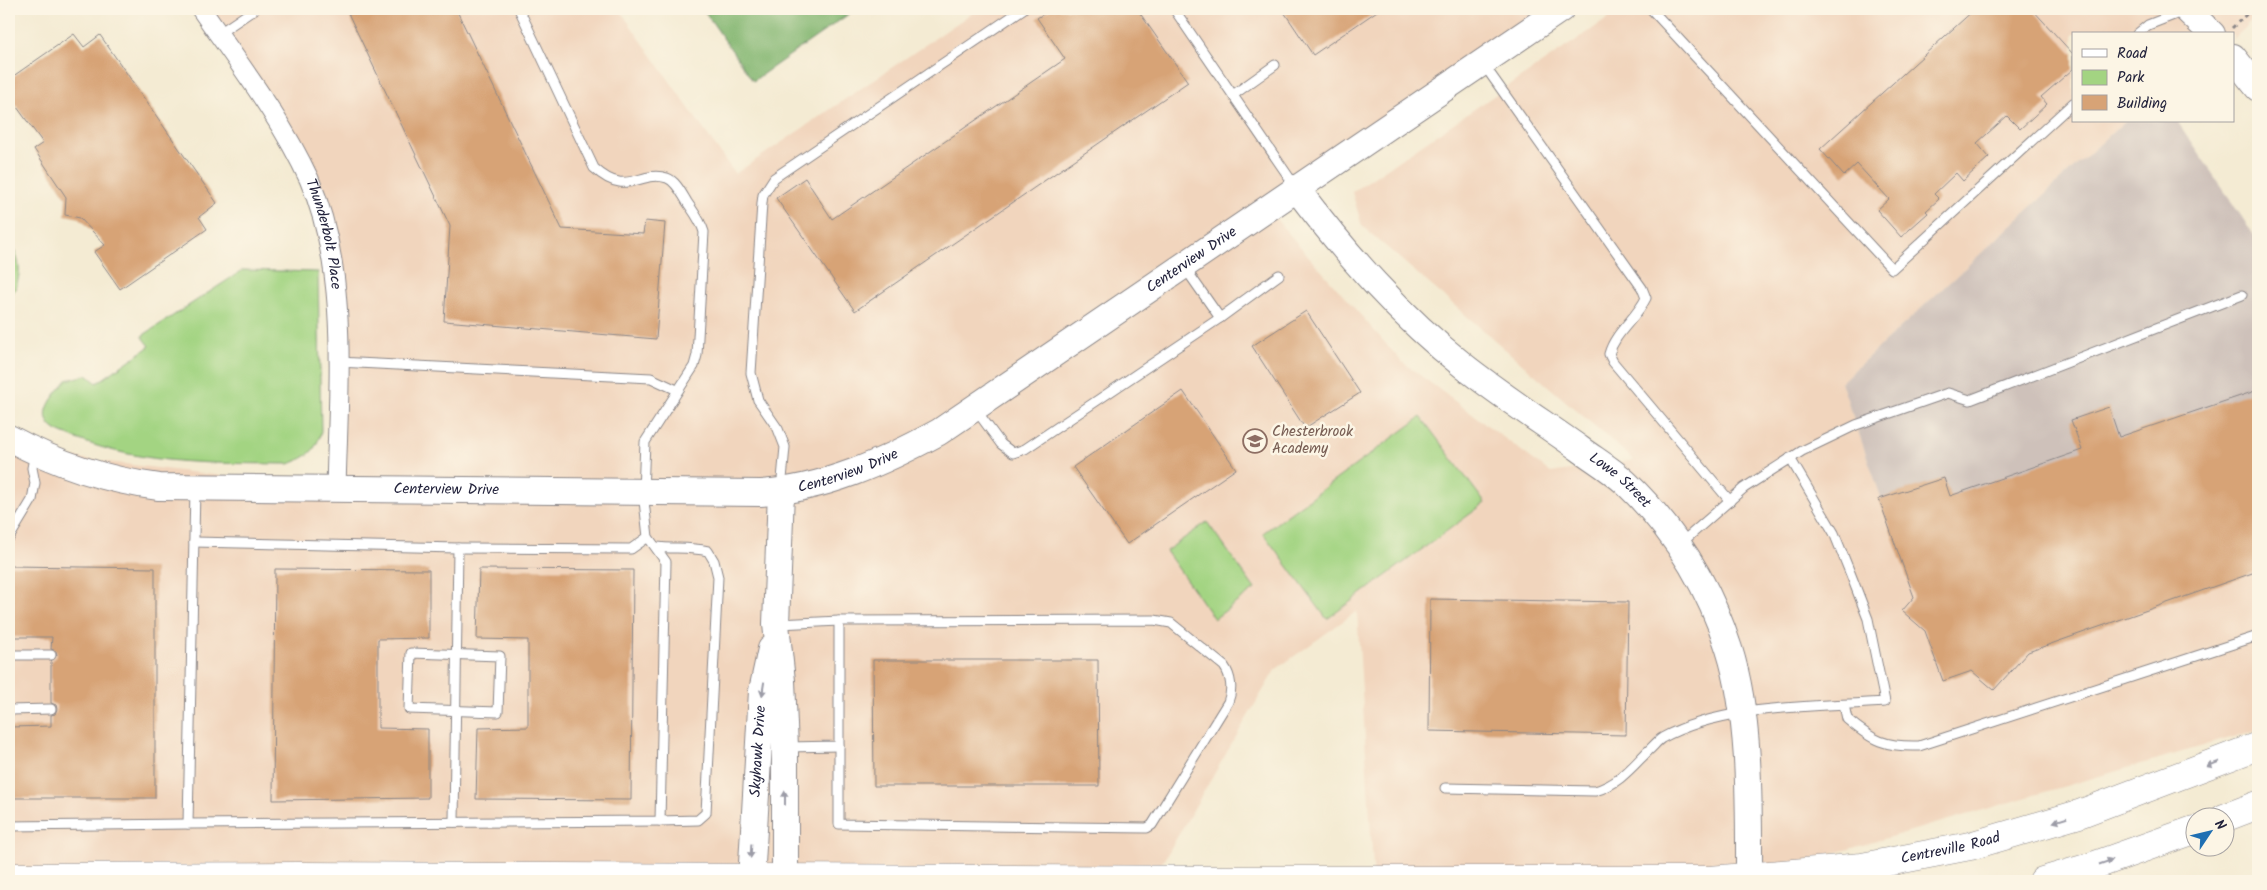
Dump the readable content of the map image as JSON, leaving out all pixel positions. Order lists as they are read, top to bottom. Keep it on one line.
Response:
{"streets":{"main road":["Centreville Road"],"street":["Thunderbolt Place","Centerview Drive","Lowe Street","Skyhawk Drive"]},"crossings":[["Thunderbolt Place","Centerview Drive"],["Centerview Drive","Lowe Street"],["Centerview Drive","Skyhawk Drive"],["Lowe Street","Centreville Road"],["Skyhawk Drive","Centreville Road"]],"places":{"school or university":["Chesterbrook Academy"]},"legend":["Road","Park","Building"],"north":"top right"}
